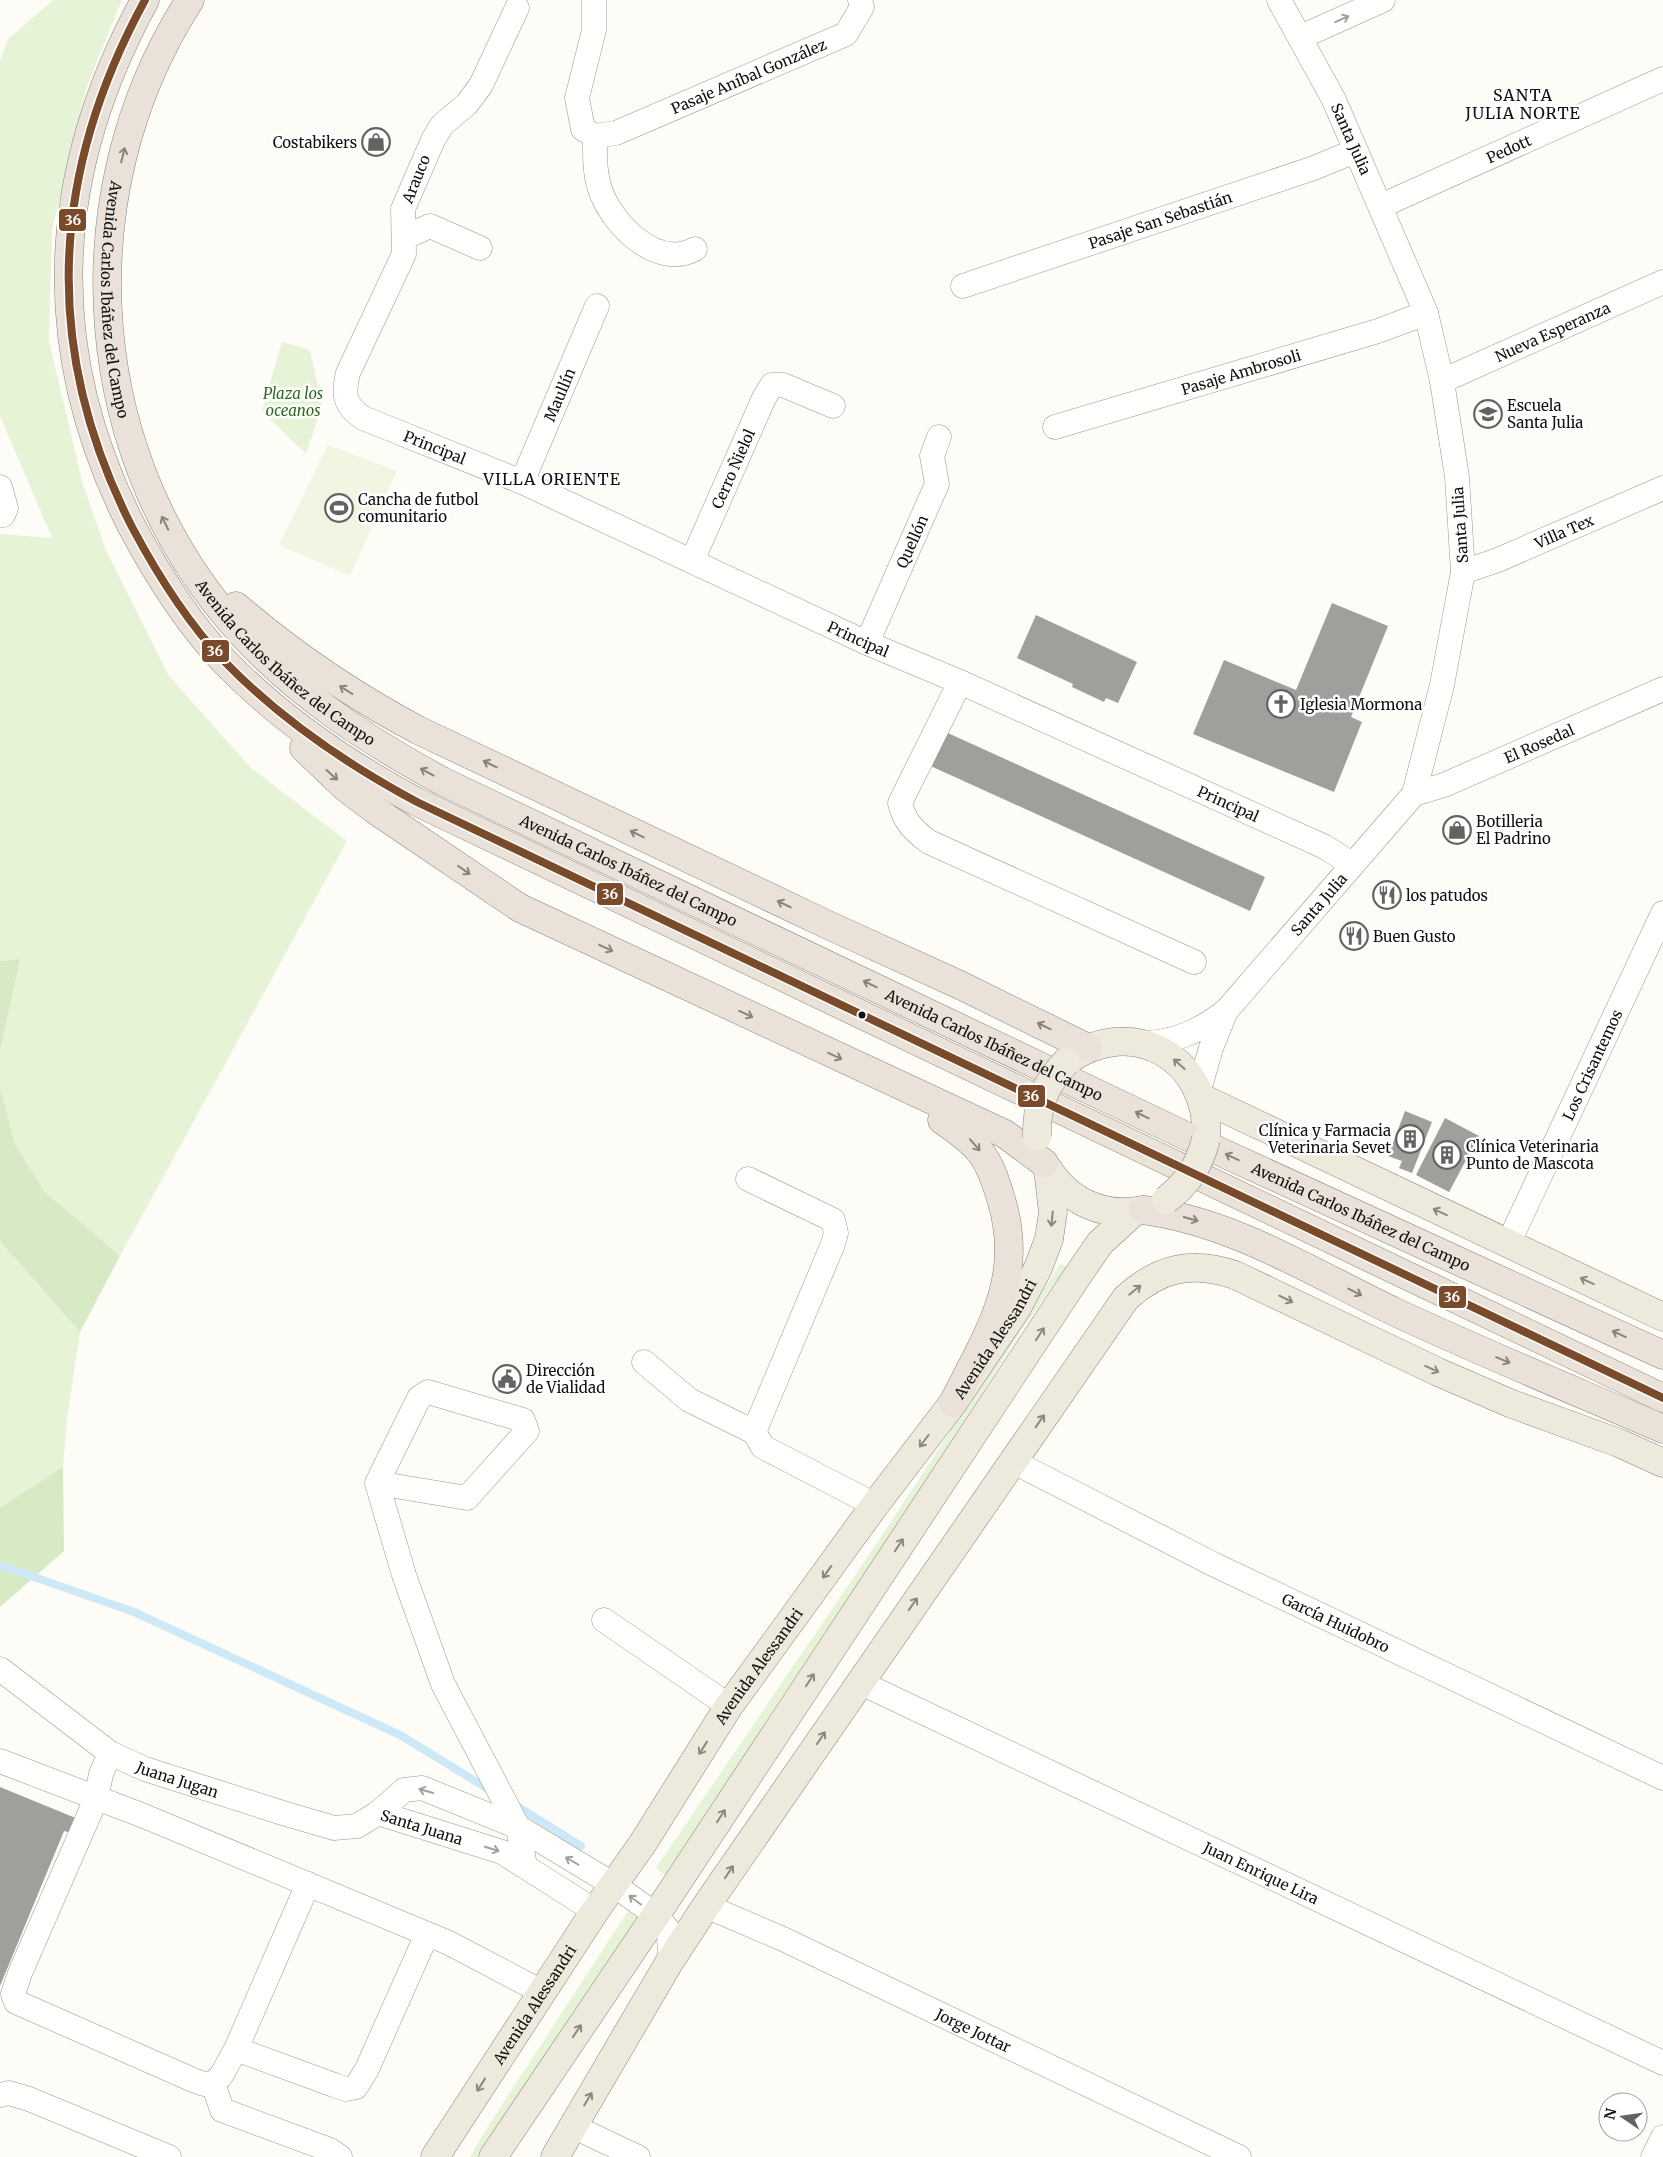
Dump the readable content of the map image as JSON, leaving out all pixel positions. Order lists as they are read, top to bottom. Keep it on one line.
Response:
{"streets":{"highway":["Avenida Carlos Ibáñez del Campo"],"main road":["Avenida Alessandri"],"street":["Pasaje Aníbal González","Santa Julia","Pedott","Arauco","Pasaje San Sebastián","Nueva Esperanza","Pasaje Ambrosoli","Maullín","Principal","Cerro Ñielol","Villa Tex","Quellón","El Rosedal","Los Crisantemos","García Huidobro","Juana Jugan","Santa Juana","Juan Enrique Lira","Jorge Jottar"]},"crossings":[["Santa Julia","Pedott"],["Santa Julia","Pasaje San Sebastián"],["Santa Julia","Nueva Esperanza"],["Santa Julia","Pasaje Ambrosoli"],["Santa Julia","Principal"],["Santa Julia","Villa Tex"],["Santa Julia","El Rosedal"],["Santa Julia","Avenida Alessandri"],["Arauco","Principal"],["Maullín","Principal"],["Principal","Cerro Ñielol"],["Principal","Quellón"],["Avenida Alessandri","Santa Juana"],["Juana Jugan","Santa Juana"]],"districts":["SANTA JULIA NORTE","VILLA ORIENTE"],"parks":["Plaza los oceanos"],"places":{"shop":["Costabikers","Botilleria El Padrino"],"school or university":["Escuela Santa Julia"],"sports":["Cancha de futbol comunitario"],"church":["Iglesia Mormona"],"restaurant":["los patudos","Buen Gusto"],"building":["Clínica y Farmacia Veterinaria Sevet","Clínica Veterinaria Punto de Mascota"],"public building":["Dirección de Vialidad"]},"lines":["transit line 36"],"north":"left"}
